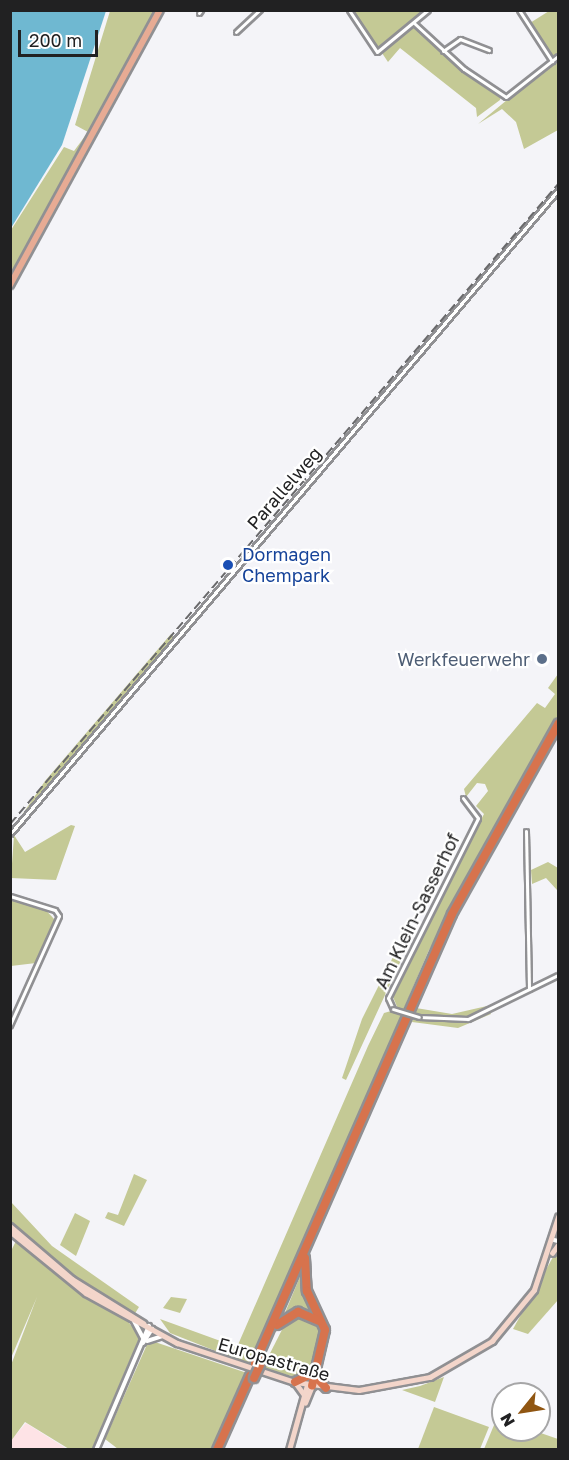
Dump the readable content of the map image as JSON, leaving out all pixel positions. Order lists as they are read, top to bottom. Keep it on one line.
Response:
{"streets":{"main road":["Europastraße"],"street":["Parallelweg","Am Klein-Sasserhof"]},"places":["Dormagen Chempark","Werkfeuerwehr"],"scale_bar":"200 m","north":"bottom left"}
